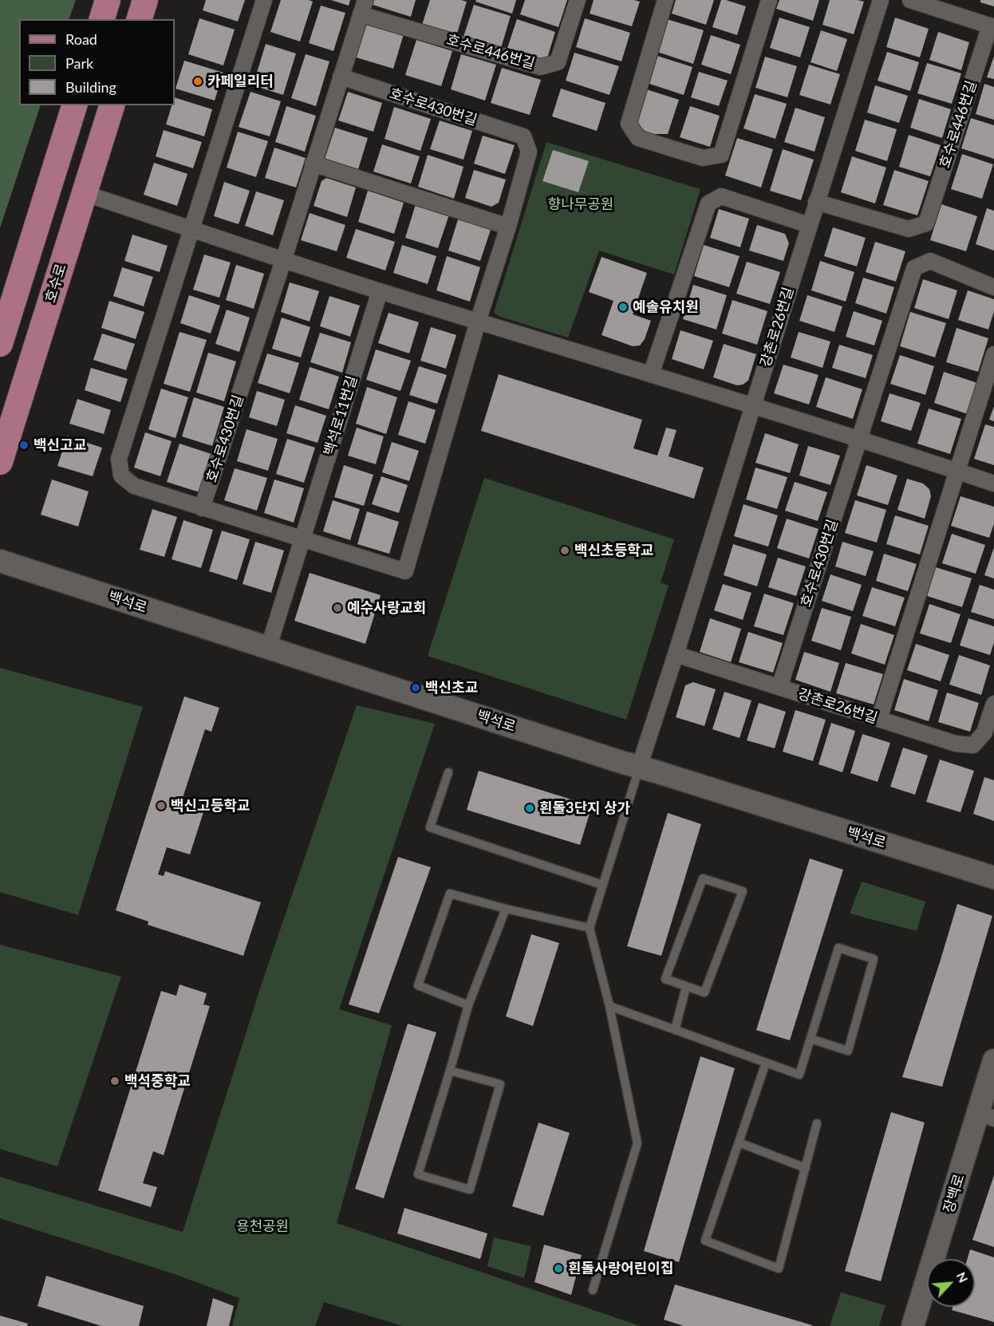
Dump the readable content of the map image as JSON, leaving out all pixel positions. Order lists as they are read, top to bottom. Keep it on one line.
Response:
{"streets":{"main road":["호수로","백석로","장백로"],"street":["호수로446번길","호수로430번길","강촌로26번길","백석로11번길"]},"crossings":[["호수로446번길","호수로430번길"],["호수로446번길","강촌로26번길"],["호수로430번길","강촌로26번길"],["호수로430번길","백석로11번길"],["강촌로26번길","백석로"],["백석로11번길","백석로"]],"parks":["향나무공원","용천공원"],"places":["카페일리터","예솔유치원","백신고교","백신초등학교","예수사랑교회","백신초교","백신고등학교","흰돌3단지 상가","백석중학교","흰돌사랑어린이집"],"legend":["Road","Park","Building"],"north":"top right"}
